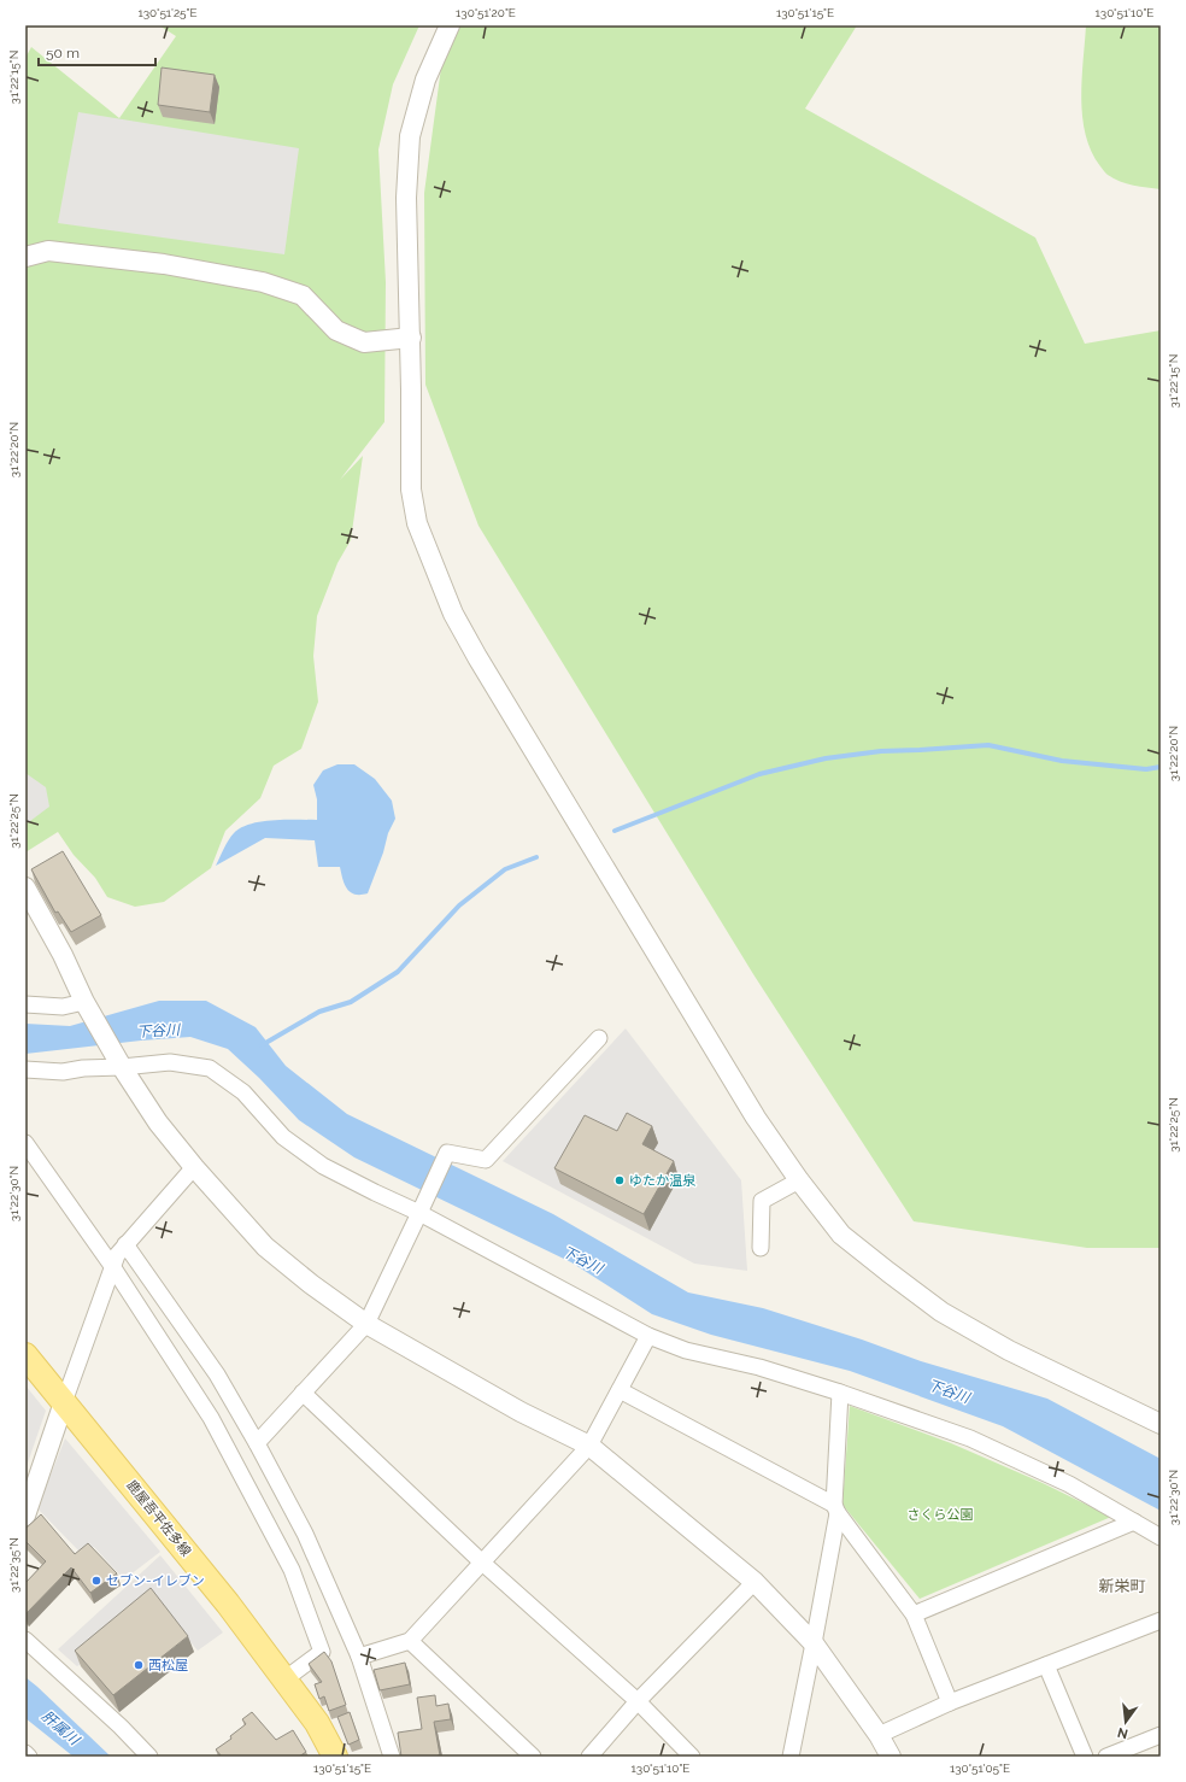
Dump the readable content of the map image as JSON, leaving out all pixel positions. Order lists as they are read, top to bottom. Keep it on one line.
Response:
{"streets":{"main road":["鹿屋吾平佐多線"]},"districts":["新栄町"],"water":["下谷川","肝属川"],"parks":["さくら公園"],"places":["ゆたか温泉","セブン-イレブン","西松屋"],"scale_bar":"50 m","north":"bottom","coordinates":["130°51'25\"E","130°51'20\"E","130°51'15\"E","130°51'10\"E","31°22'15\"N","31°22'20\"N","31°22'25\"N","31°22'30\"N","31°22'35\"N","130°51'05\"E"]}
